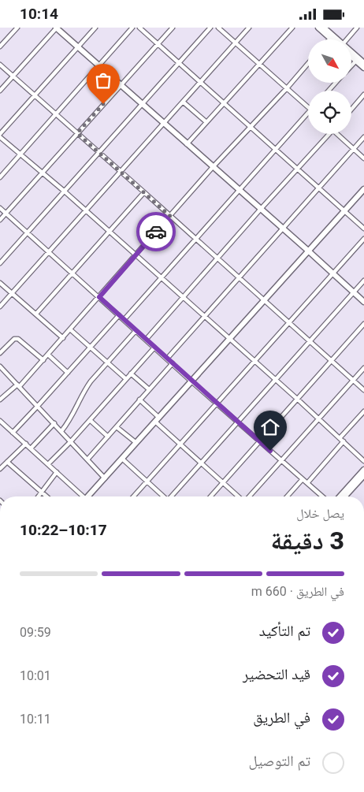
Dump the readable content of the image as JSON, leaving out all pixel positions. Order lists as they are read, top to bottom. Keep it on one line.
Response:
{"north":"bottom right","page":{"status":"10:14","heading":["3 دقيقة","يصل خلال","10:17–10:22"],"bar":"في الطريق · 660 m","list":[["تم التأكيد","09:59"],["قيد التحضير","10:01"],["في الطريق","10:11"],"تم التوصيل"]}}
